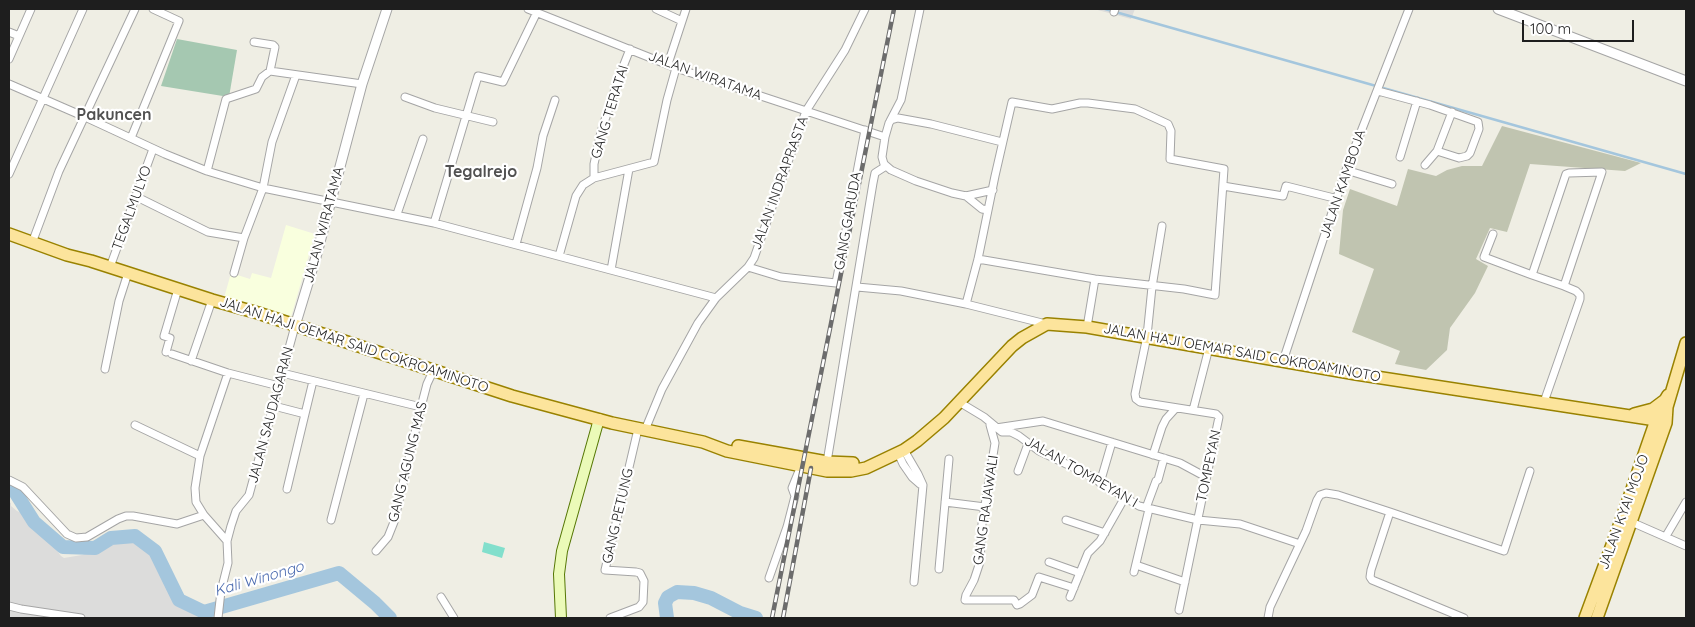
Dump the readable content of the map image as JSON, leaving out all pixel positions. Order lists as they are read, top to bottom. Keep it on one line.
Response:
{"streets":{"main road":["JALAN HAJI OEMAR SAID COKROAMINOTO","JALAN KYAI MOJO"],"street":["JALAN WIRATAMA","GANG TERATAI","JALAN INDRAPRASTA","JALAN KAMBOJA","TEGALMULYO","GANG GARUDA","JALAN SAUDAGARAN","GANG AGUNG MAS","TOMPEYAN","JALAN TOMPEYAN I","GANG RAJAWALI","GANG PETUNG"]},"crossings":[["JALAN WIRATAMA","GANG TERATAI"],["JALAN WIRATAMA","JALAN INDRAPRASTA"],["JALAN WIRATAMA","GANG GARUDA"],["JALAN WIRATAMA","JALAN HAJI OEMAR SAID COKROAMINOTO"],["JALAN WIRATAMA","JALAN SAUDAGARAN"],["JALAN INDRAPRASTA","GANG GARUDA"],["JALAN INDRAPRASTA","JALAN HAJI OEMAR SAID COKROAMINOTO"],["JALAN INDRAPRASTA","GANG PETUNG"],["JALAN KAMBOJA","JALAN HAJI OEMAR SAID COKROAMINOTO"],["TEGALMULYO","JALAN HAJI OEMAR SAID COKROAMINOTO"],["JALAN HAJI OEMAR SAID COKROAMINOTO","JALAN SAUDAGARAN"],["JALAN HAJI OEMAR SAID COKROAMINOTO","GANG AGUNG MAS"],["JALAN HAJI OEMAR SAID COKROAMINOTO","JALAN TOMPEYAN I"],["JALAN HAJI OEMAR SAID COKROAMINOTO","JALAN KYAI MOJO"],["JALAN HAJI OEMAR SAID COKROAMINOTO","GANG PETUNG"],["TOMPEYAN","JALAN TOMPEYAN I"],["JALAN TOMPEYAN I","GANG RAJAWALI"]],"districts":["Pakuncen","Tegalrejo"],"water":["Kali Winongo"],"scale_bar":"100 m"}
